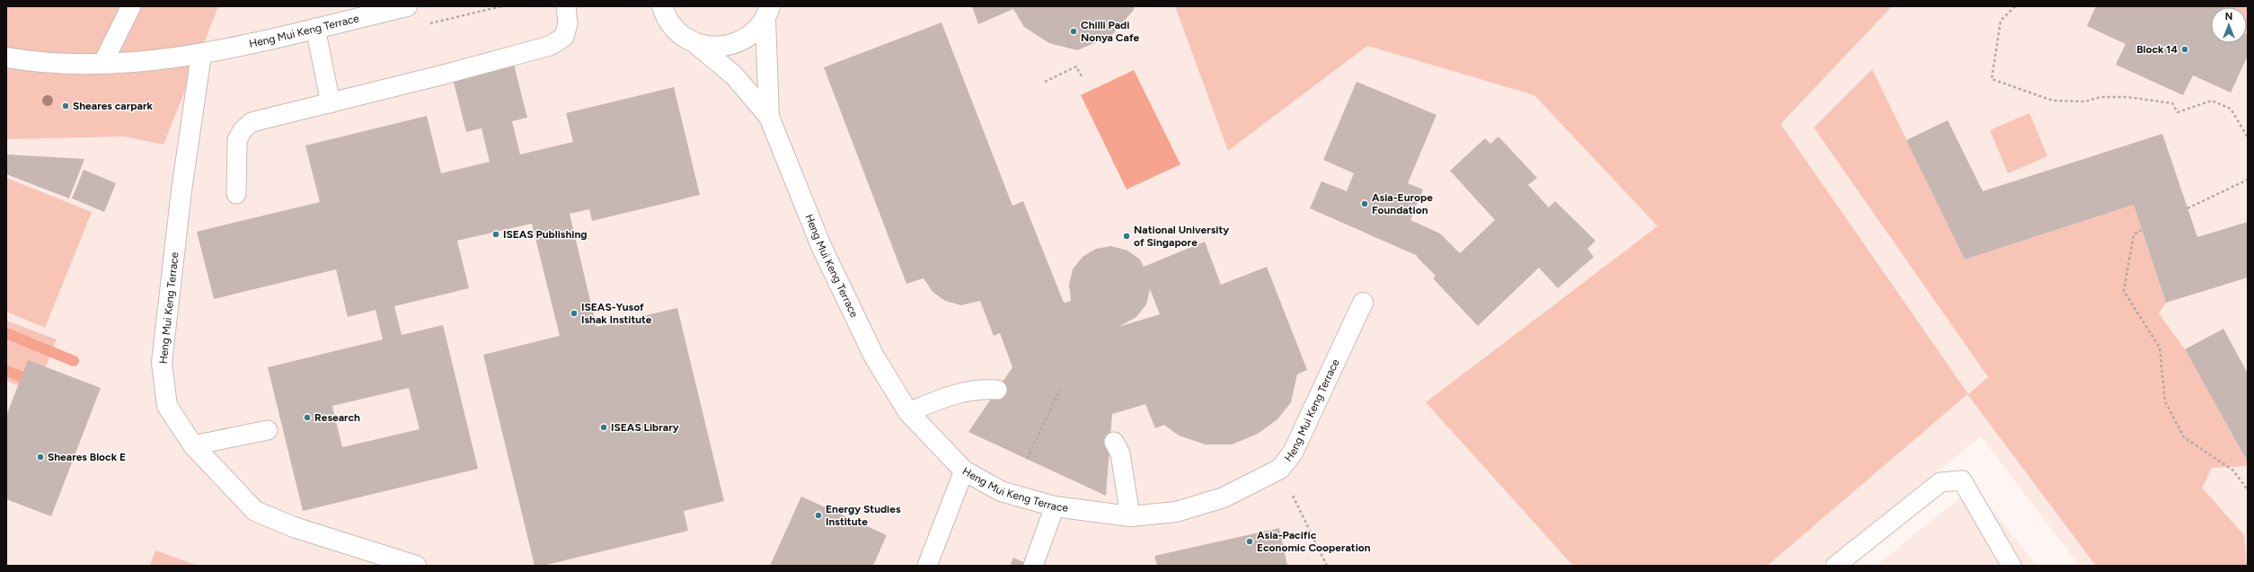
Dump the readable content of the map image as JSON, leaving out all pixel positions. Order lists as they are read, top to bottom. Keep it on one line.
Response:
{"streets":{"street":["Heng Mui Keng Terrace"]},"places":["Chilli Padi Nonya Cafe","Block 14","Sheares carpark","Asia-Europe Foundation","ISEAS Publishing","National University of Singapore","ISEAS-Yusof Ishak Institute","Research","ISEAS Library","Sheares Block E","Energy Studies Institute","Asia-Pacific Economic Cooperation"],"north":"top"}
